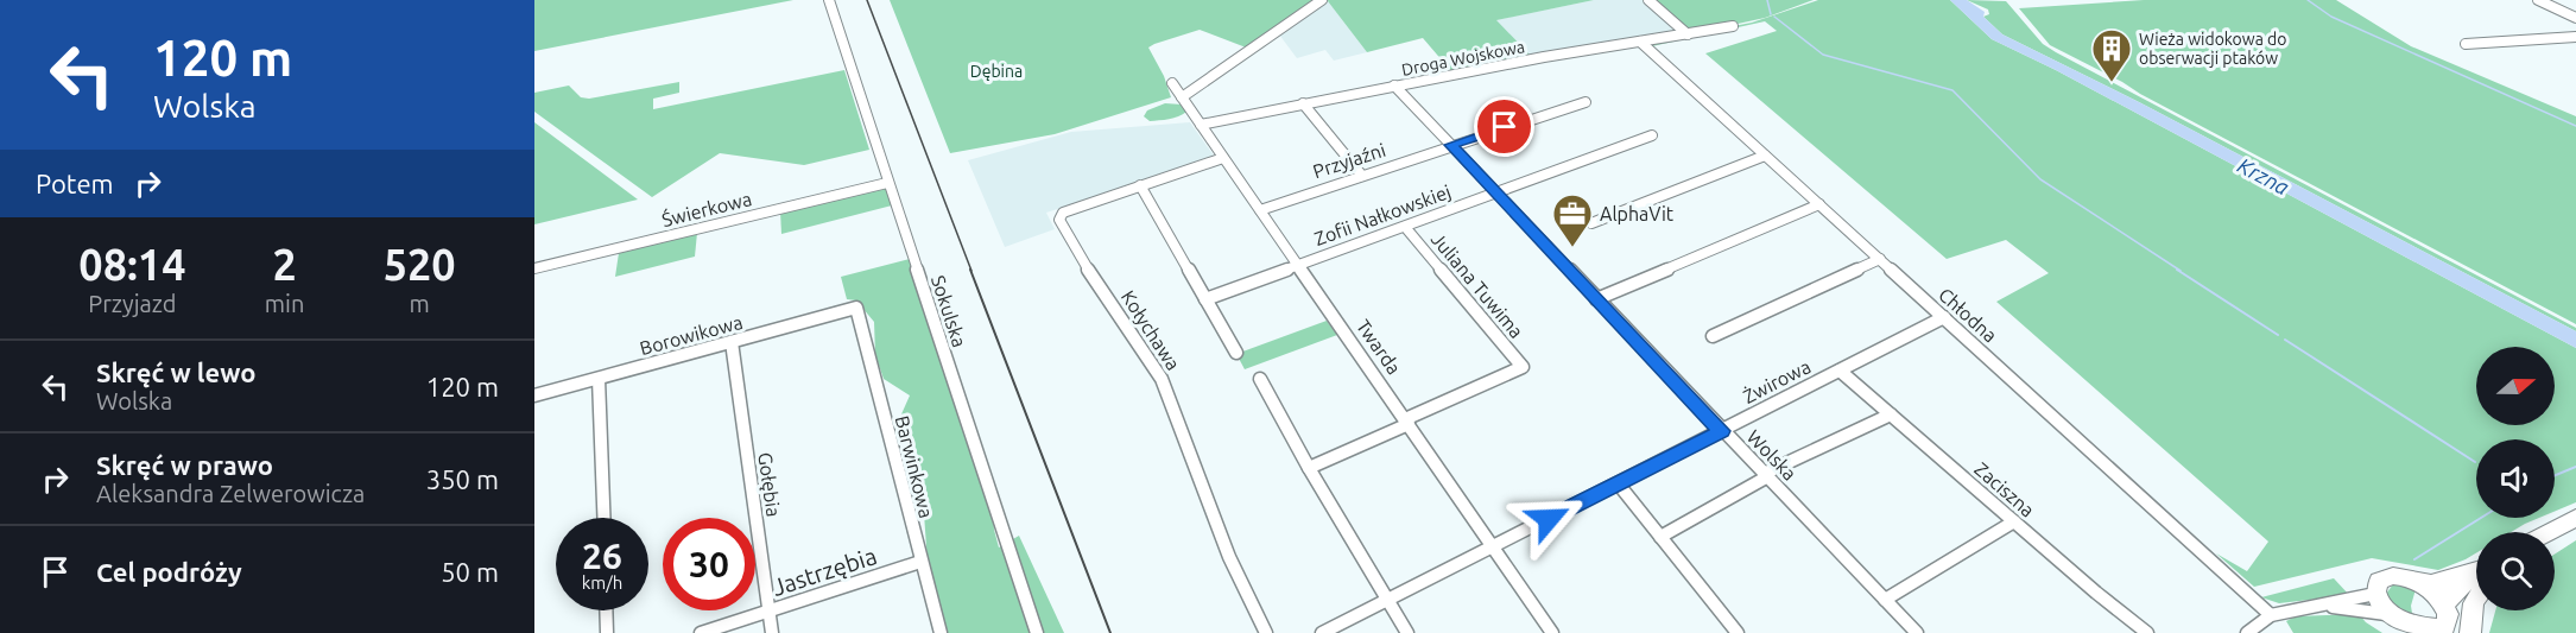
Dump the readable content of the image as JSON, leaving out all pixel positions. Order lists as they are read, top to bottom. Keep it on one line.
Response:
{"streets":{"street":["Droga Wojskowa","Przyjaźni","Świerkowa","Zofii Nałkowskiej","Juliana Tuwima","Sokulska","Chłodna","Kołychawa","Borowikowa","Twarda","Żwirowa","Wolska","Barwinkowa","Gołębia","Zaciszna","Jastrzębia"]},"crossings":[["Droga Wojskowa","Chłodna"],["Droga Wojskowa","Twarda"],["Droga Wojskowa","Wolska"],["Przyjaźni","Twarda"],["Przyjaźni","Wolska"],["Świerkowa","Sokulska"],["Zofii Nałkowskiej","Juliana Tuwima"],["Zofii Nałkowskiej","Twarda"],["Zofii Nałkowskiej","Wolska"],["Juliana Tuwima","Twarda"],["Chłodna","Żwirowa"],["Kołychawa","Twarda"],["Borowikowa","Barwinkowa"],["Borowikowa","Gołębia"],["Twarda","Żwirowa"],["Żwirowa","Wolska"],["Żwirowa","Zaciszna"],["Barwinkowa","Jastrzębia"],["Gołębia","Jastrzębia"]],"water":["Krzna"],"parks":["Dębina"],"places":{"building":["Wieża widokowa do obserwacji ptaków"],"office":["AlphaVit"]},"north":"right","page":{"turn":["120 m","Wolska"],"then":"Potem","eta":["08:14","Przyjazd","2","min","520","m"],"list":[{"name":"Skręć w lewo","note":"Wolska","value":"120 m"},{"name":"Skręć w prawo","note":"Aleksandra Zelwerowicza","value":"350 m"},{"name":"Cel podróży","value":"50 m"}],"speed":"26 km/h","limit":"30"}}
